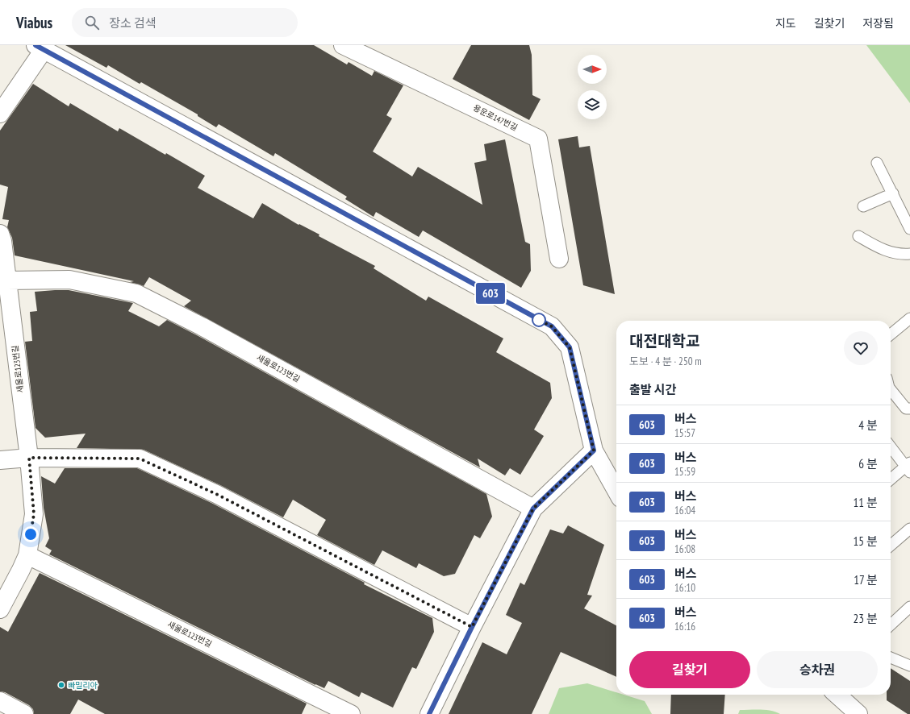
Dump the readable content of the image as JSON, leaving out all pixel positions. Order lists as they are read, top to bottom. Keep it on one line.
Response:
{"streets":{"street":["용운로147번길","새울로123번길"]},"places":["빠밀리아"],"lines":["bus line 603"],"north":"right","page":{"header":"Viabus","search":"장소 검색","nav":["지도","길찾기","저장됨"],"on_map":"603","heading":[["대전대학교","도보 · 4 분 · 250 m"],"출발 시간"],"list":[{"mark":"603","name":"버스","note":"15:57","value":"4 분"},{"mark":"603","name":"버스","note":"15:59","value":"6 분"},{"mark":"603","name":"버스","note":"16:04","value":"11 분"},{"mark":"603","name":"버스","note":"16:08","value":"15 분"},{"mark":"603","name":"버스","note":"16:10","value":"17 분"},{"mark":"603","name":"버스","note":"16:16","value":"23 분"}],"buttons":["길찾기","승차권"]}}
